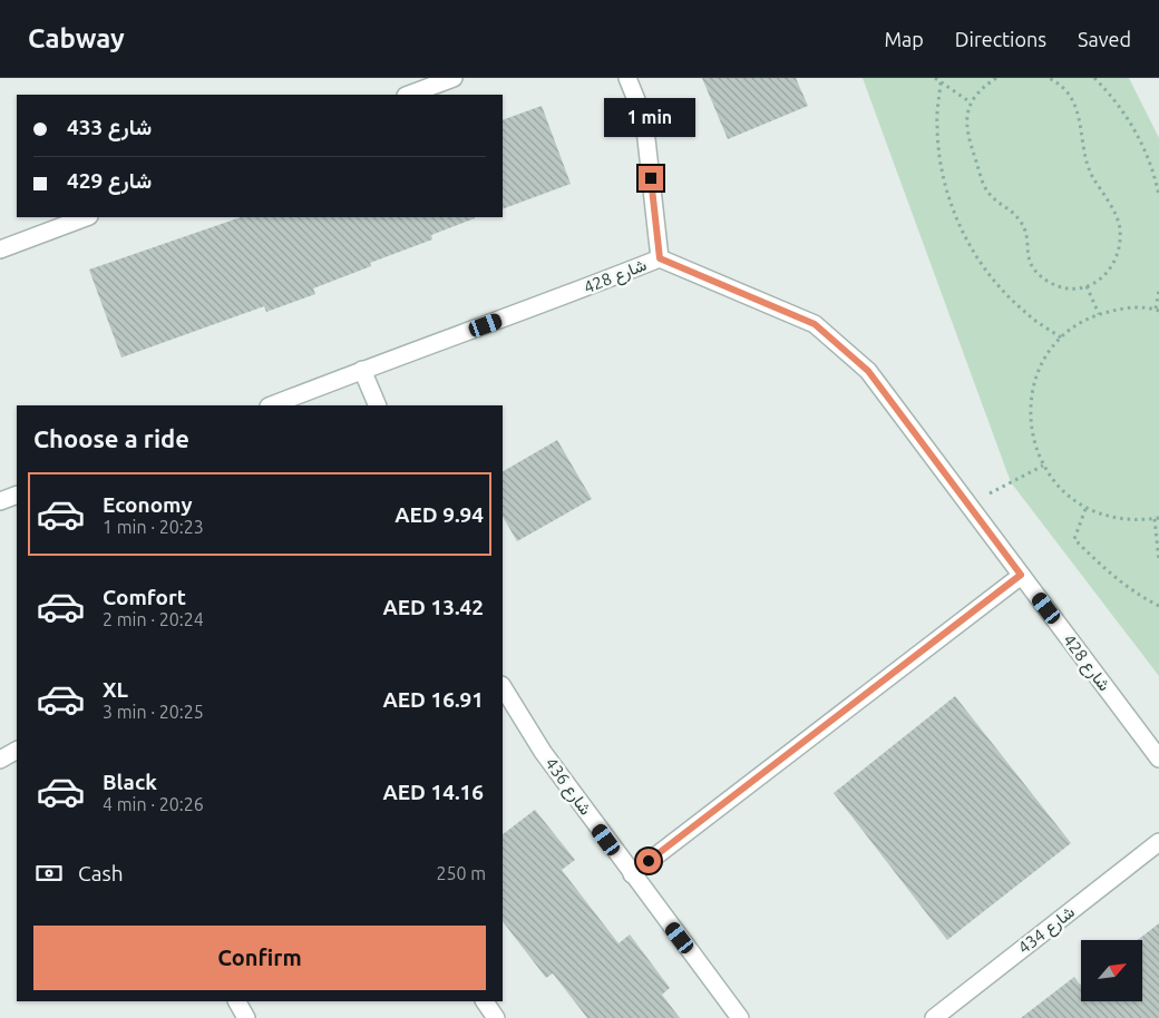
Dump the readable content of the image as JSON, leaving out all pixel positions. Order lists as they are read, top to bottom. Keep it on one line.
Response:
{"streets":{"street":["شارع 428","شارع 436","شارع 434"]},"north":"top right","page":{"header":"Cabway","nav":["Map","Directions","Saved"],"banner":["شارع 433","شارع 429"],"bubble":"1 min","heading":"Choose a ride","list":[{"name":"Economy","note":"1 min · 20:23","value":"AED 9.94"},{"name":"Comfort","note":"2 min · 20:24","value":"AED 13.42"},{"name":"XL","note":"3 min · 20:25","value":"AED 16.91"},{"name":"Black","note":"4 min · 20:26","value":"AED 14.16"}],"pay":["Cash","250 m"],"buttons":"Confirm"}}
